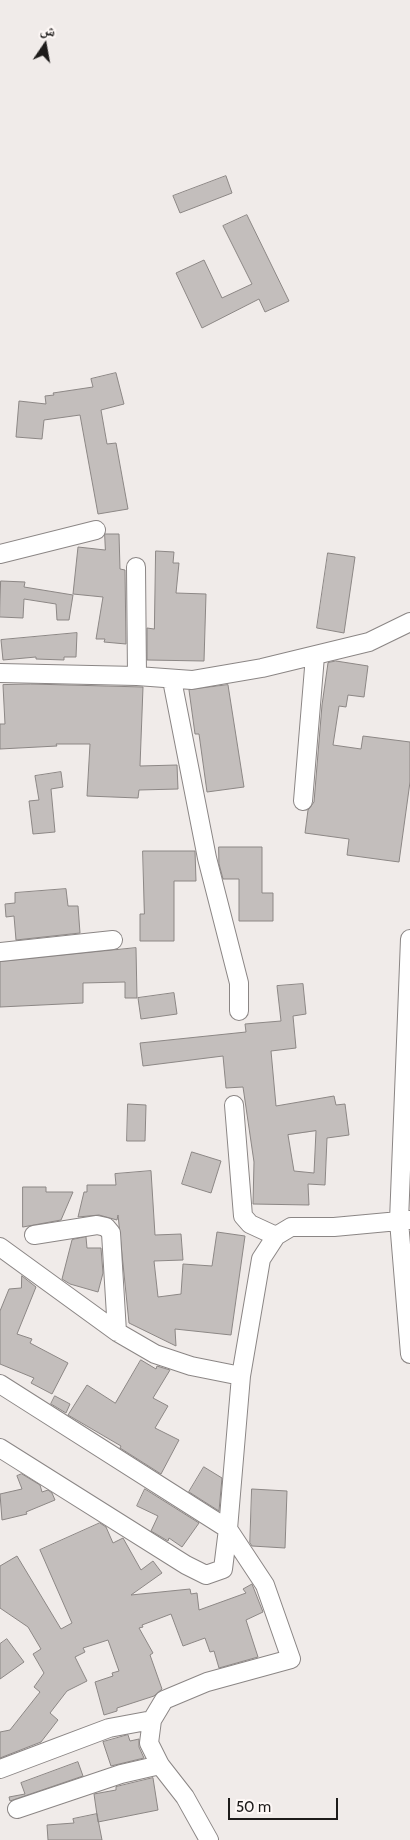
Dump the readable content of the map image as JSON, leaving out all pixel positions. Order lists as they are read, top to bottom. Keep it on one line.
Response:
{"scale_bar":"50 m","north":"top"}
